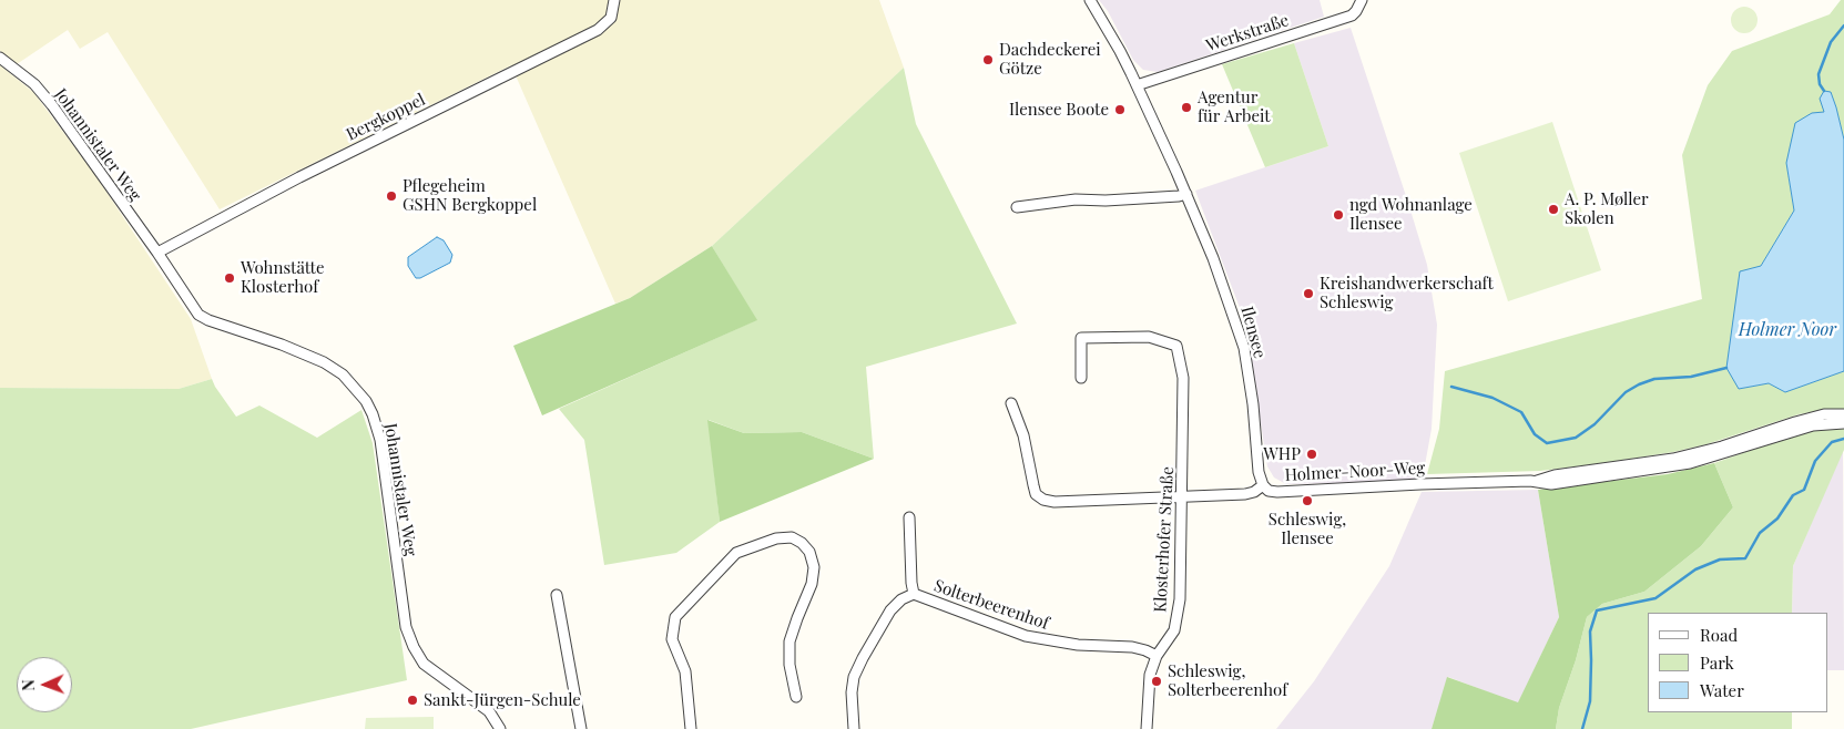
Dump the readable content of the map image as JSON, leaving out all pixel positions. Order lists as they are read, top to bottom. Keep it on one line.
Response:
{"streets":{"street":["Werkstraße","Bergkoppel","Johannistaler Weg","Ilensee","Holmer-Noor-Weg","Klosterhofer Straße","Solterbeerenhof"]},"crossings":[["Werkstraße","Ilensee"],["Bergkoppel","Johannistaler Weg"],["Ilensee","Holmer-Noor-Weg"],["Holmer-Noor-Weg","Klosterhofer Straße"],["Klosterhofer Straße","Solterbeerenhof"]],"water":["Holmer Noor"],"places":["Dachdeckerei Götze","Agentur für Arbeit","Ilensee Boote","Pflegeheim GSHN Bergkoppel","A. P. Møller Skolen","ngd Wohnanlage Ilensee","Wohnstätte Klosterhof","Kreishandwerkerschaft Schleswig","WHP","Schleswig, Ilensee","Schleswig, Solterbeerenhof","Sankt-Jürgen-Schule"],"legend":["Road","Park","Water"],"north":"left"}
